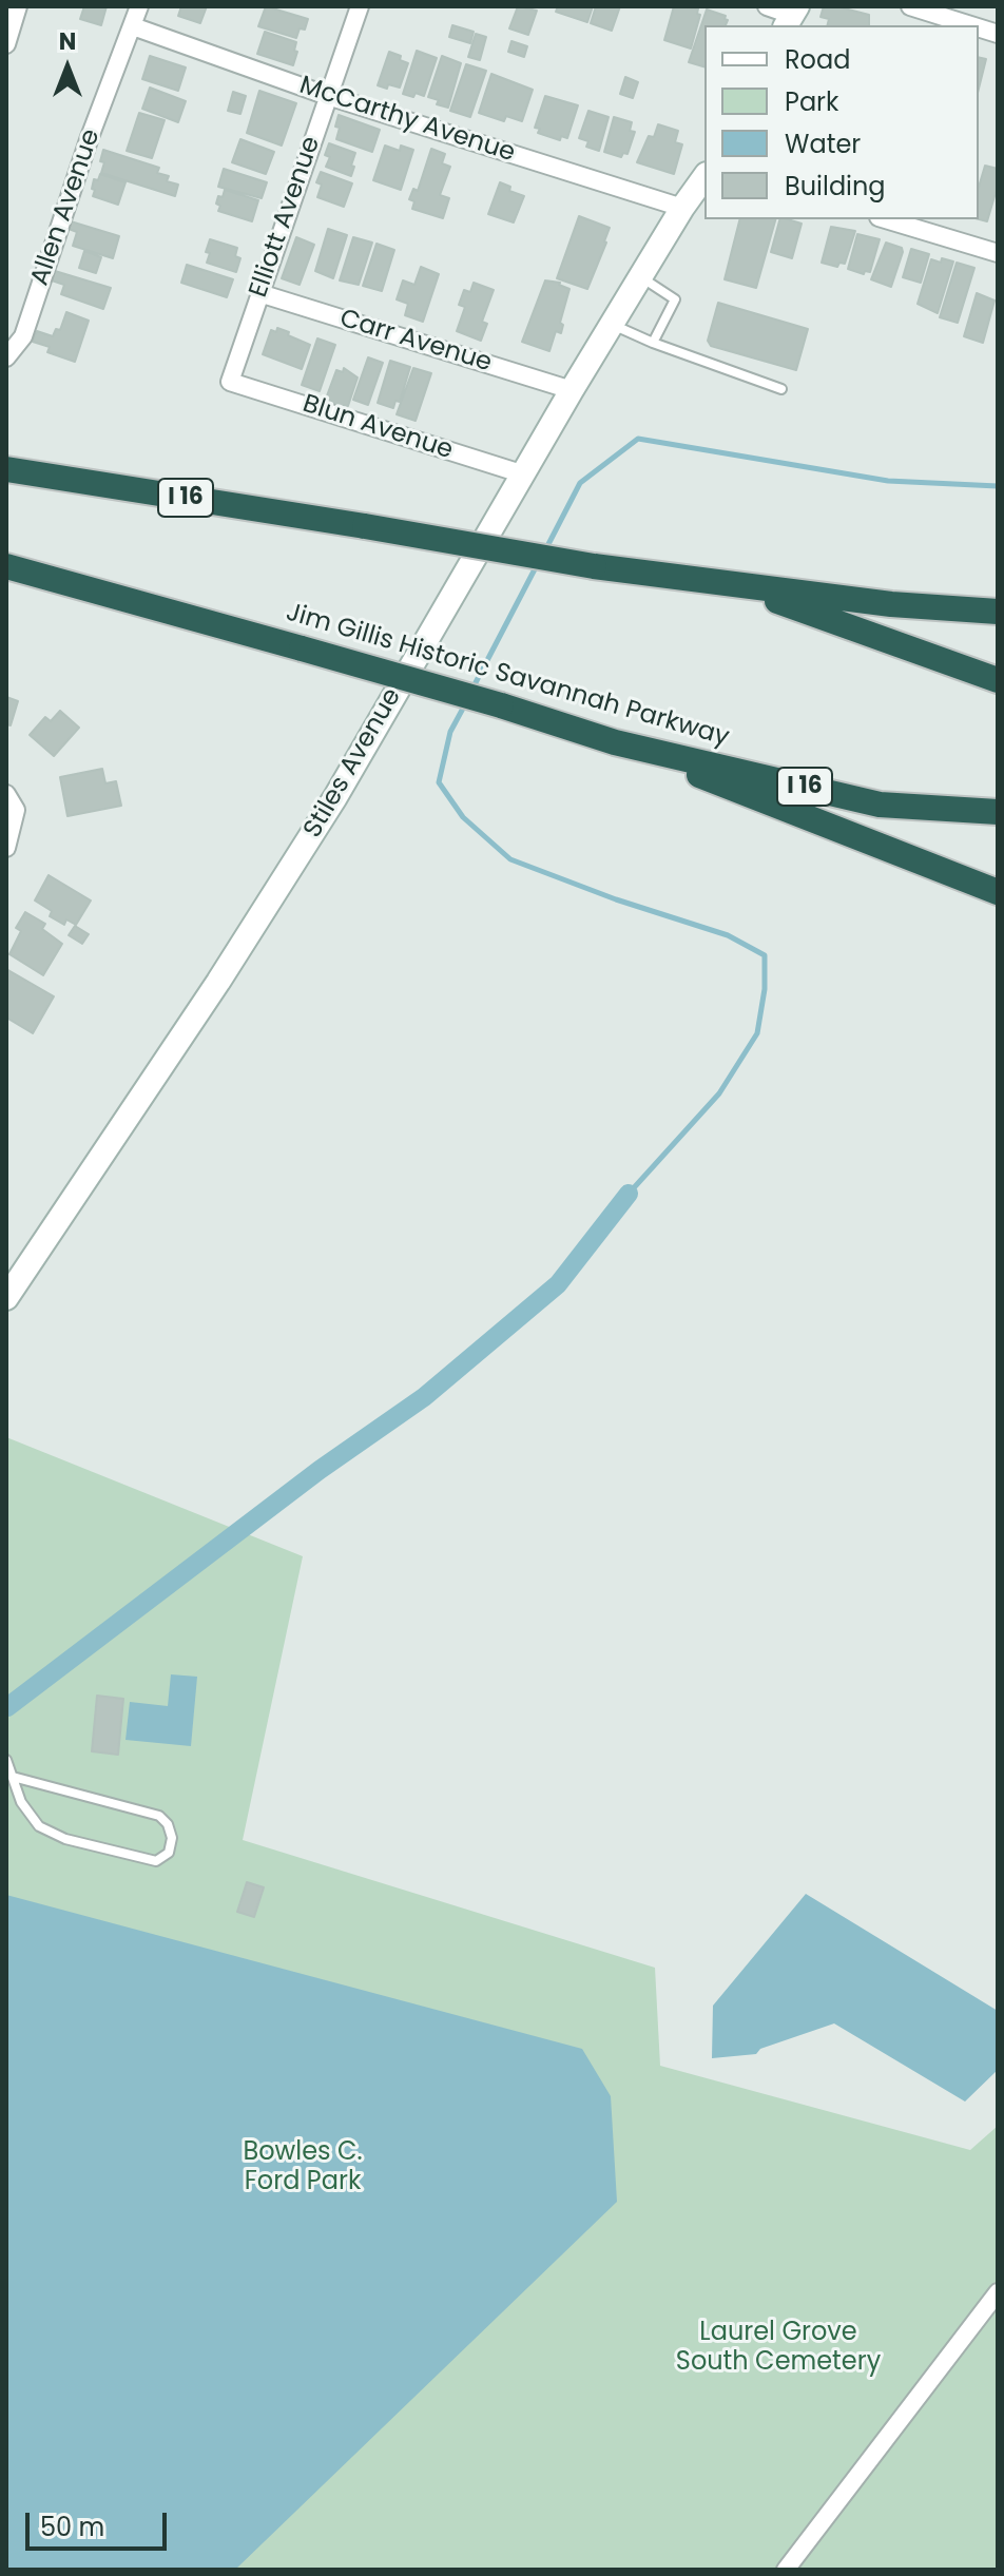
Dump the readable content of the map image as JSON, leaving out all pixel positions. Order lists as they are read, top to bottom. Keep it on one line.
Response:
{"streets":{"highway":["I 16","Jim Gillis Historic Savannah Parkway"],"street":["McCarthy Avenue","Allen Avenue","Elliott Avenue","Carr Avenue","Blun Avenue","Stiles Avenue"]},"crossings":[["McCarthy Avenue","Allen Avenue"],["McCarthy Avenue","Elliott Avenue"],["McCarthy Avenue","Stiles Avenue"],["Elliott Avenue","Carr Avenue"],["Elliott Avenue","Blun Avenue"],["Carr Avenue","Stiles Avenue"],["Blun Avenue","Stiles Avenue"]],"parks":["Bowles C. Ford Park","Laurel Grove South Cemetery"],"legend":["Road","Park","Water","Building"],"scale_bar":"50 m","north":"top"}
